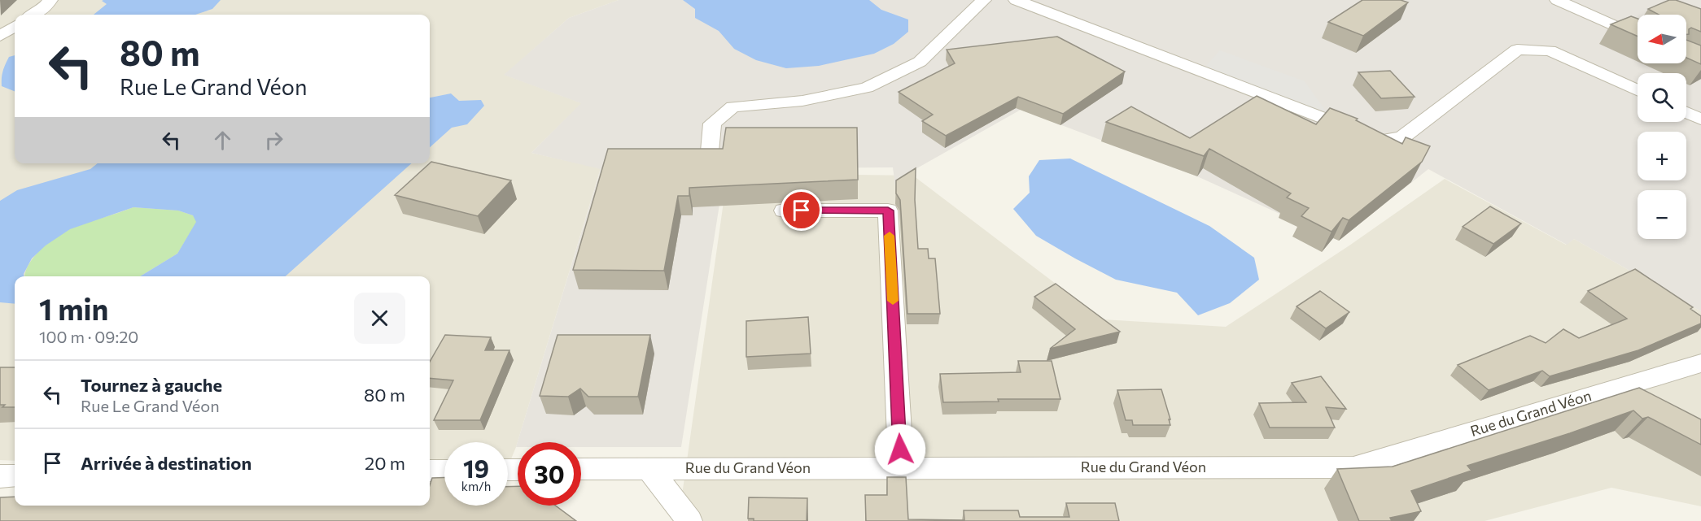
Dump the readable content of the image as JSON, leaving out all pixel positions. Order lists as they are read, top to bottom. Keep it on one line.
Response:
{"streets":{"street":["Rue du Grand Véon"]},"north":"left","page":{"map_buttons":["+","−"],"turn":["80 m","Rue Le Grand Véon"],"heading":["1 min","100 m · 09:20"],"list":[{"name":"Tournez à gauche","note":"Rue Le Grand Véon","value":"80 m"},{"name":"Arrivée à destination","value":"20 m"}],"speed":"19 km/h","limit":"30"}}
